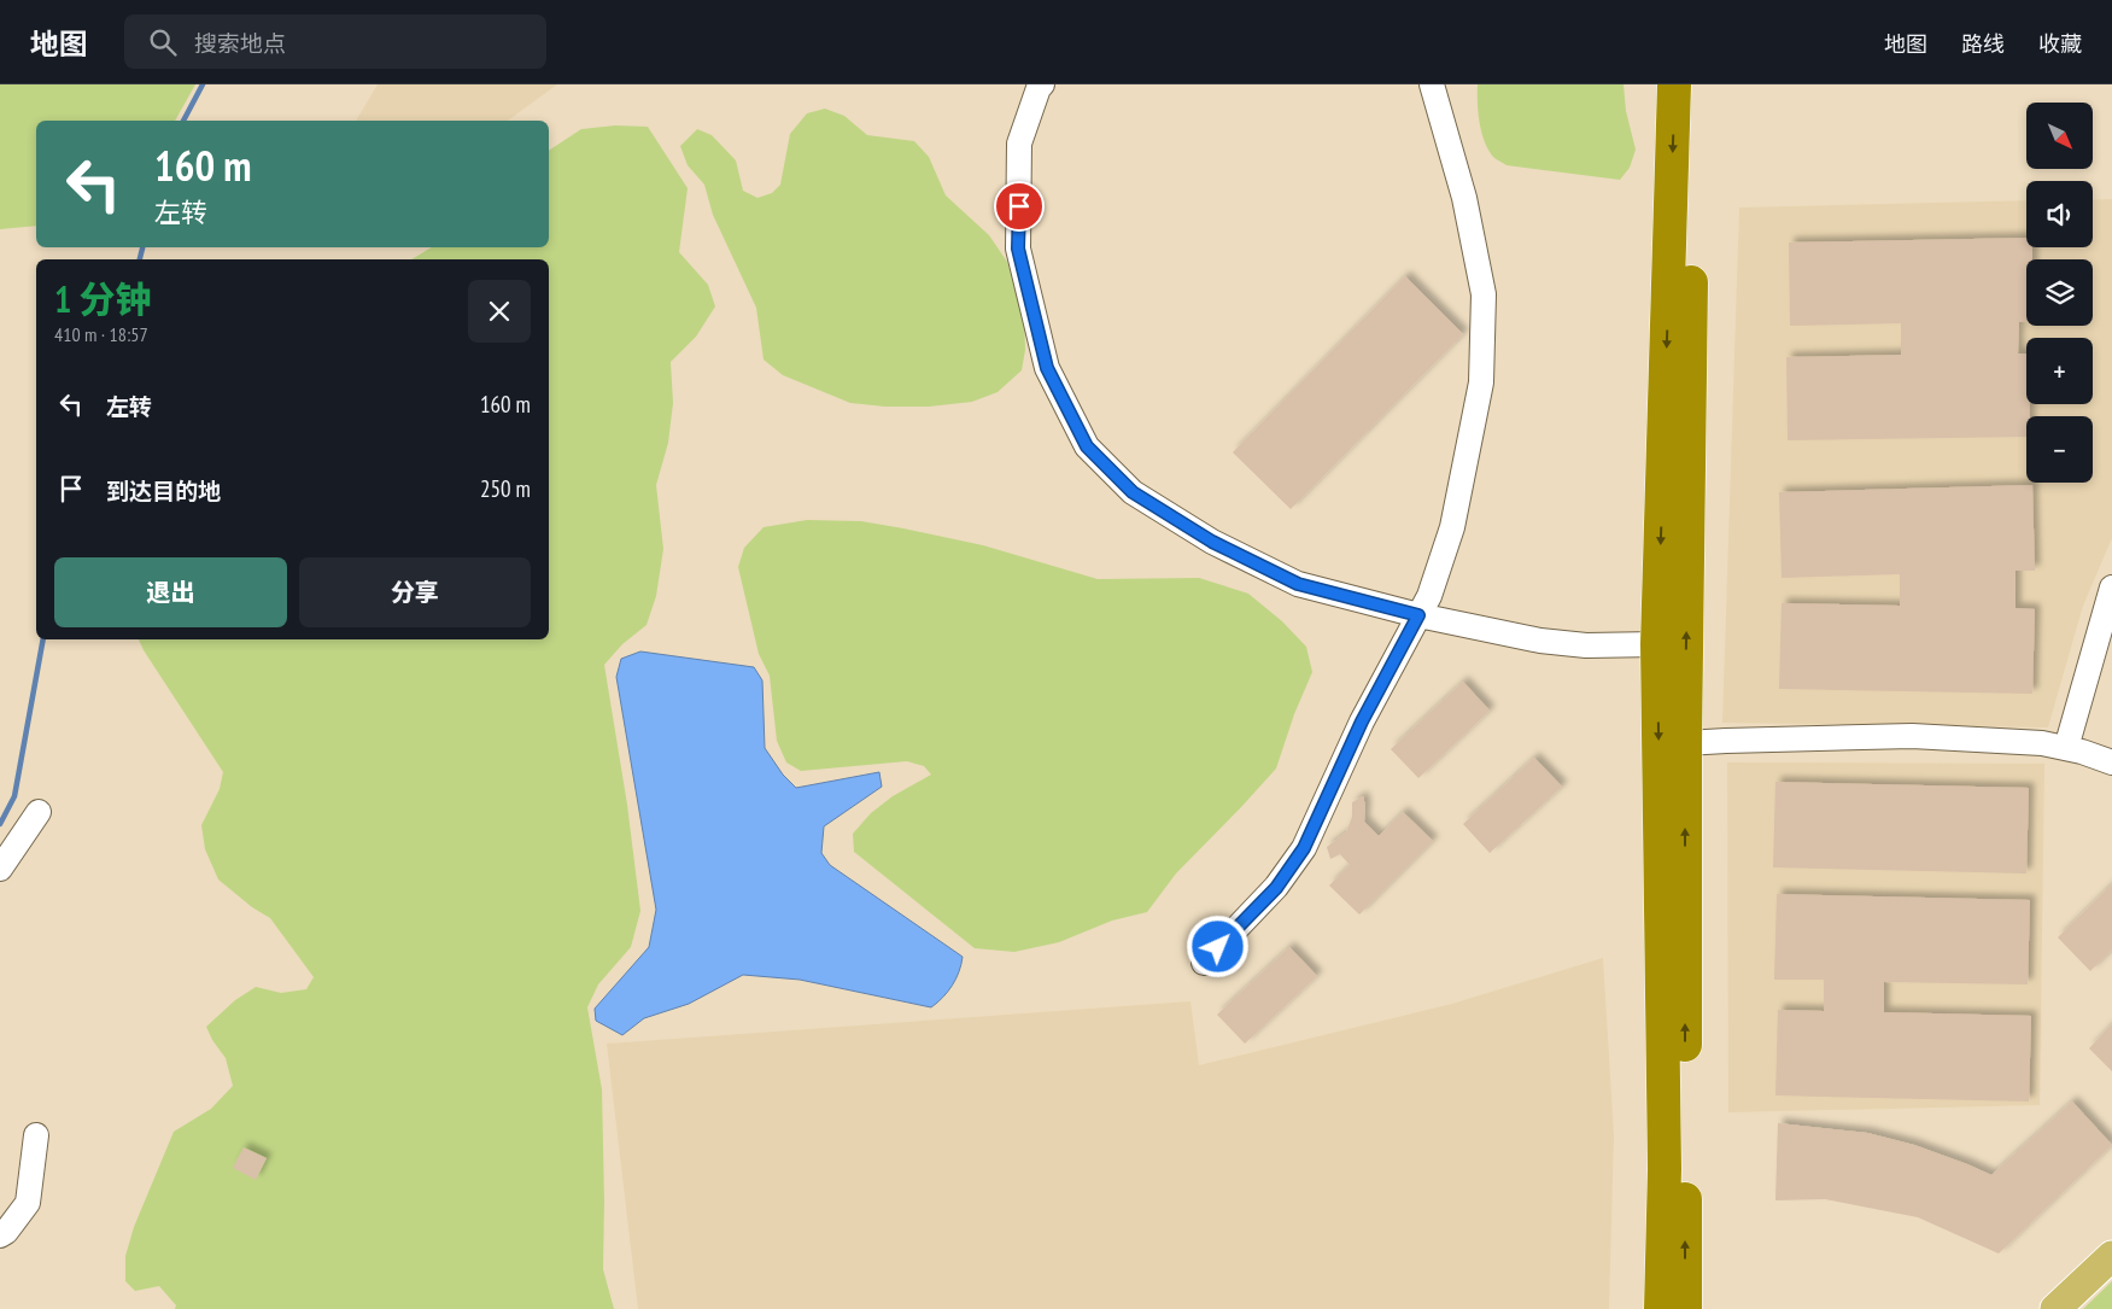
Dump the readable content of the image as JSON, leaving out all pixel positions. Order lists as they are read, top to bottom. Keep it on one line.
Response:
{"north":"bottom right","page":{"header":"地图","search":"搜索地点","nav":["地图","路线","收藏"],"map_buttons":["+","−"],"turn":["160 m","左转"],"heading":["1 分钟","410 m · 18:57"],"list":[{"name":"左转","value":"160 m"},{"name":"到达目的地","value":"250 m"}],"buttons":["退出","分享"]}}
